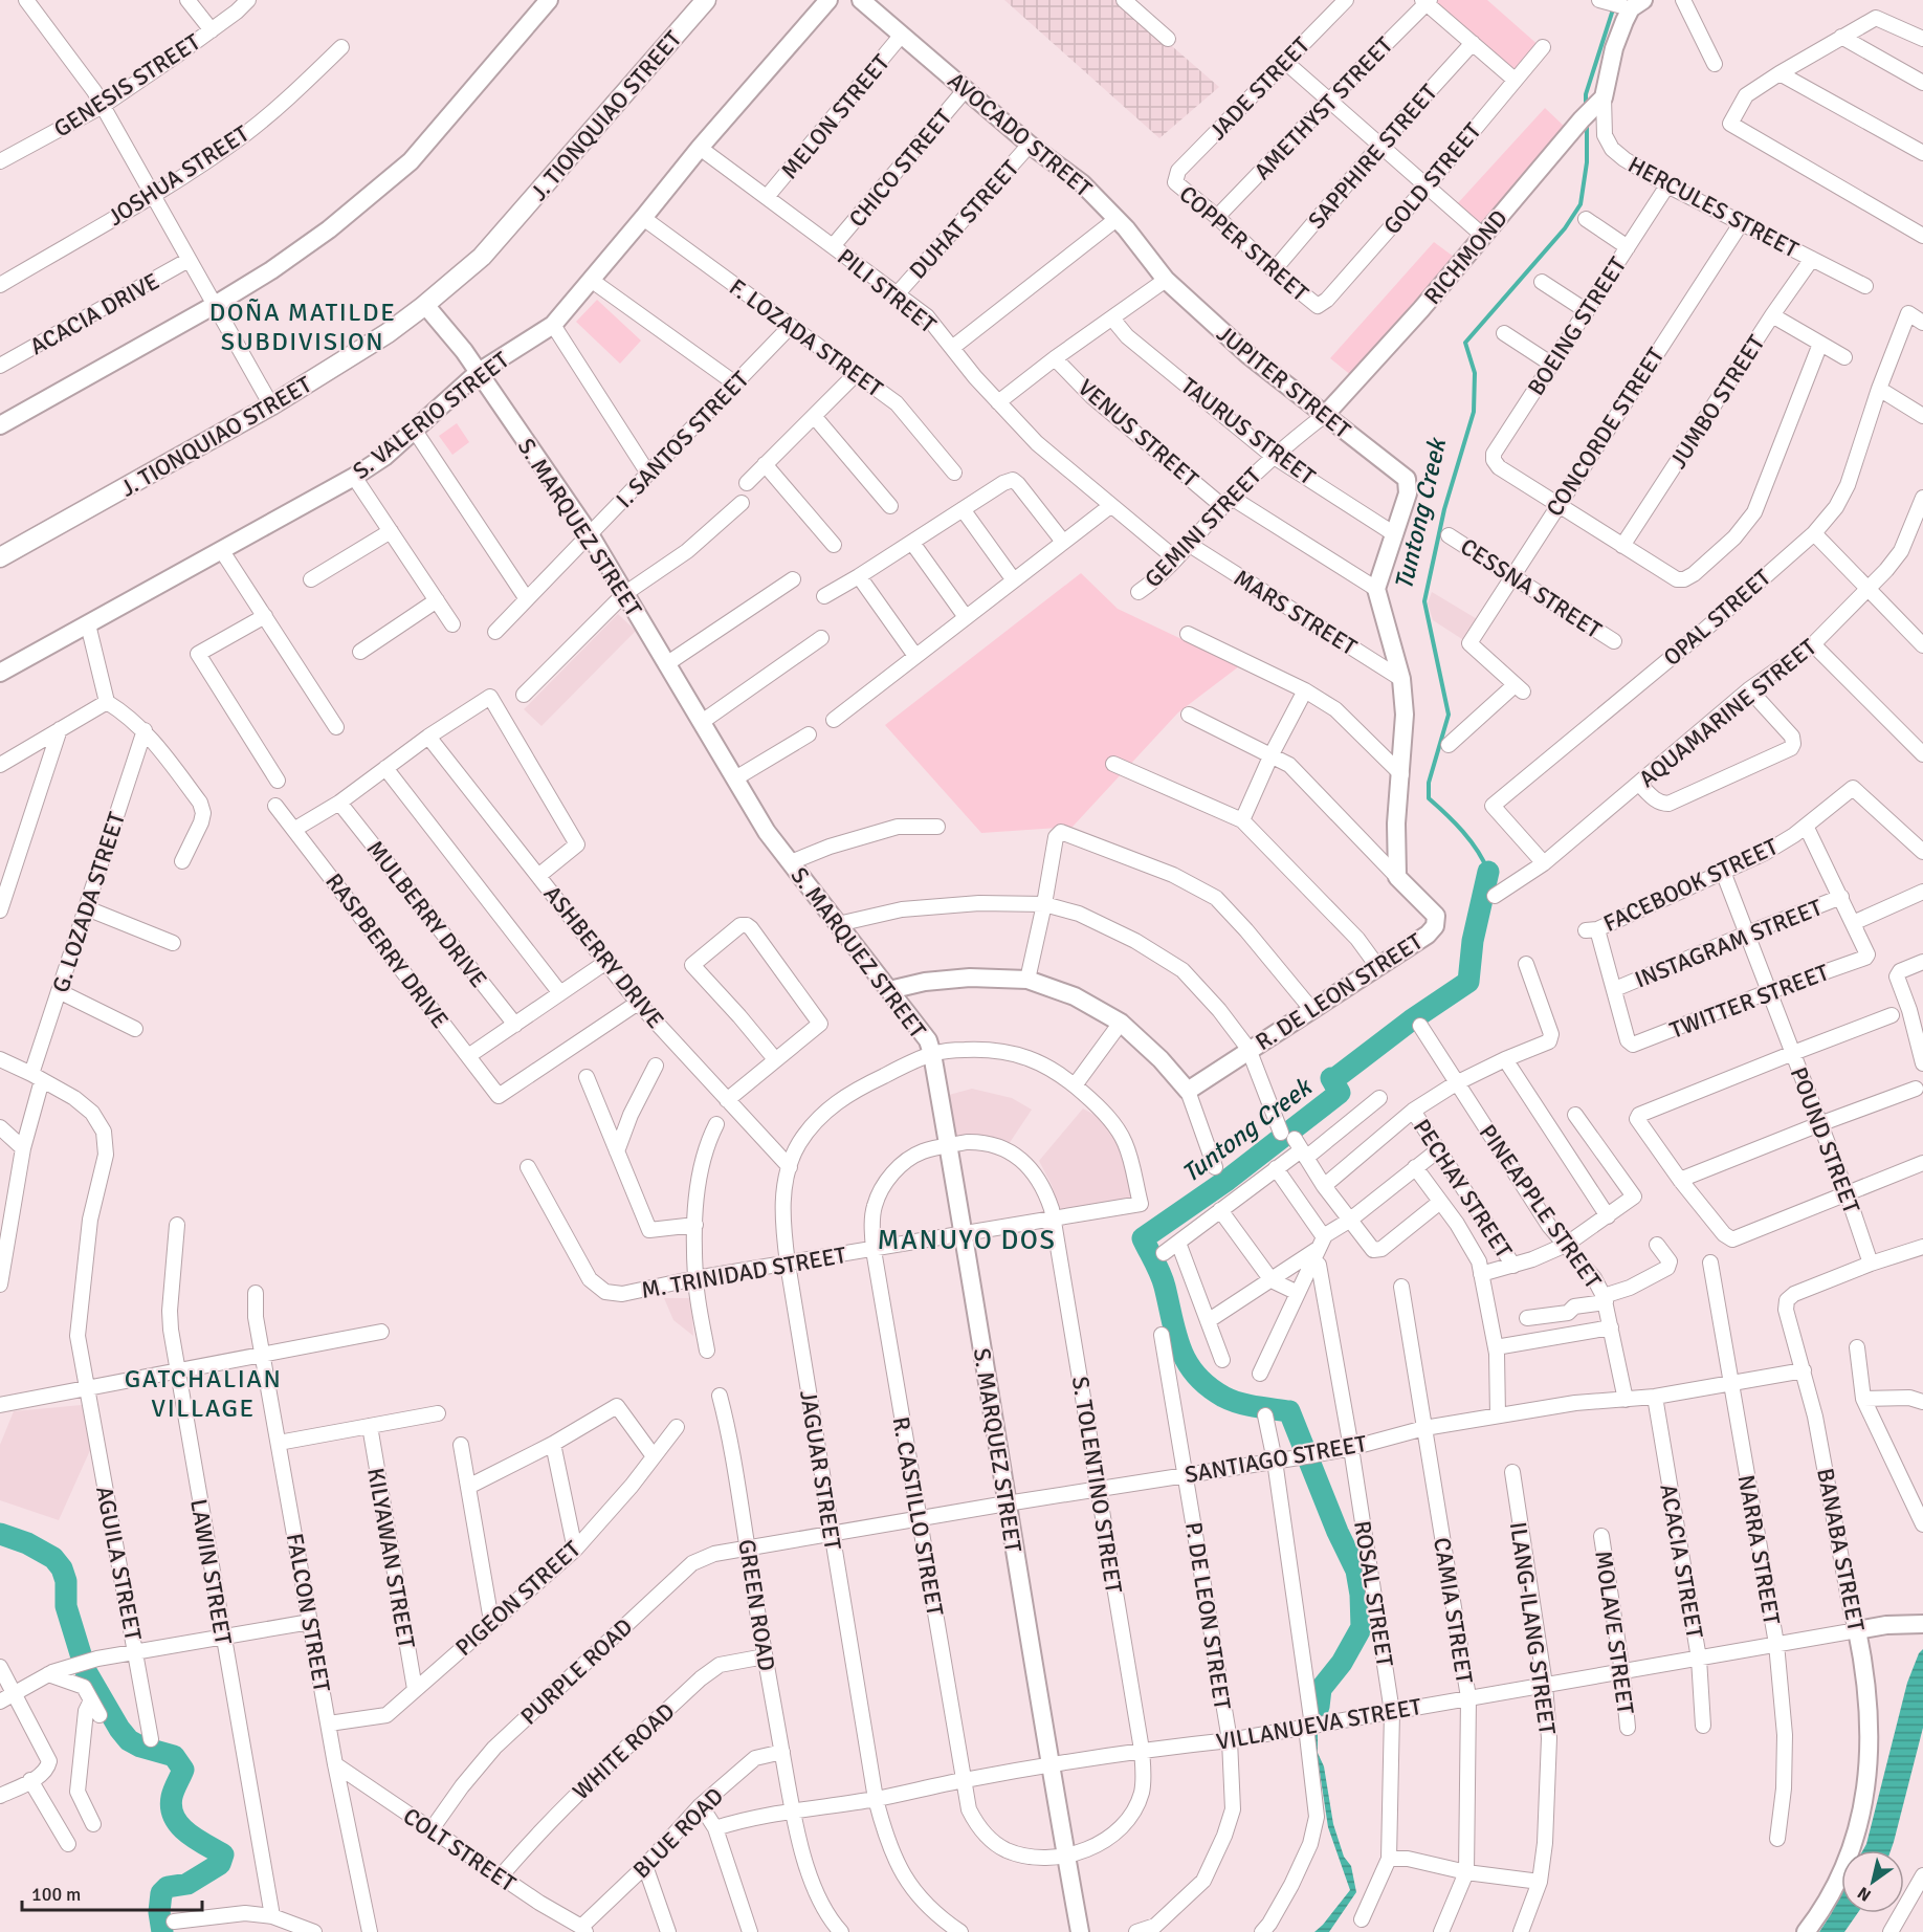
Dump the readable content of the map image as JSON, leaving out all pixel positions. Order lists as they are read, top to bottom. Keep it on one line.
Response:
{"streets":{"main road":["J. TIONQUIAO STREET"],"street":["GENESIS STREET","JADE STREET","AMETHYST STREET","MELON STREET","AVOCADO STREET","SAPPHIRE STREET","CHICO STREET","JOSHUA STREET","GOLD STREET","HERCULES STREET","DUHAT STREET","COPPER STREET","RICHMOND","PILI STREET","ACACIA DRIVE","BOEING STREET","F. LOZADA STREET","JUPITER STREET","JUMBO STREET","S. VALERIO STREET","TAURUS STREET","CONCORDE STREET","VENUS STREET","I. SANTOS STREET","S. MARQUEZ STREET","GEMINI STREET","CESSNA STREET","MARS STREET","OPAL STREET","AQUAMARINE STREET","FACEBOOK STREET","G. LOZADA STREET","MULBERRY DRIVE","INSTAGRAM STREET","RASPBERRY DRIVE","ASHBERRY DRIVE","R. DE LEON STREET","TWITTER STREET","POUND STREET","PECHAY STREET","PINEAPPLE STREET","M. TRINIDAD STREET","SANTIAGO STREET","JAGUAR STREET","S. TOLENTINO STREET","R. CASTILLO STREET","NARRA STREET","BANABA STREET","KILYAWAN STREET","ACACIA STREET","AGUILA STREET","LAWIN STREET","ROSAL STREET","PIGEON STREET","GREEN ROAD","CAMIA STREET","FALCON STREET","P. DE LEON STREET","ILANG-ILANG STREET","MOLAVE STREET","PURPLE ROAD","VILLANUEVA STREET","WHITE ROAD","BLUE ROAD","COLT STREET"]},"crossings":[["JADE STREET","COPPER STREET"],["AMETHYST STREET","COPPER STREET"],["J. TIONQUIAO STREET","S. MARQUEZ STREET"],["MELON STREET","AVOCADO STREET"],["MELON STREET","PILI STREET"],["AVOCADO STREET","CHICO STREET"],["AVOCADO STREET","DUHAT STREET"],["AVOCADO STREET","JUPITER STREET"],["SAPPHIRE STREET","COPPER STREET"],["CHICO STREET","PILI STREET"],["GOLD STREET","COPPER STREET"],["HERCULES STREET","RICHMOND"],["HERCULES STREET","BOEING STREET"],["HERCULES STREET","JUMBO STREET"],["HERCULES STREET","CONCORDE STREET"],["DUHAT STREET","PILI STREET"],["RICHMOND","JUPITER STREET"],["RICHMOND","GEMINI STREET"],["PILI STREET","S. VALERIO STREET"],["BOEING STREET","CONCORDE STREET"],["F. LOZADA STREET","S. VALERIO STREET"],["F. LOZADA STREET","I. SANTOS STREET"],["JUPITER STREET","TAURUS STREET"],["JUPITER STREET","GEMINI STREET"],["S. VALERIO STREET","S. MARQUEZ STREET"],["TAURUS STREET","GEMINI STREET"],["CONCORDE STREET","CESSNA STREET"],["VENUS STREET","GEMINI STREET"],["I. SANTOS STREET","S. MARQUEZ STREET"],["S. MARQUEZ STREET","M. TRINIDAD STREET"],["S. MARQUEZ STREET","SANTIAGO STREET"],["S. MARQUEZ STREET","JAGUAR STREET"],["S. MARQUEZ STREET","S. TOLENTINO STREET"],["S. MARQUEZ STREET","R. CASTILLO STREET"],["S. MARQUEZ STREET","VILLANUEVA STREET"],["GEMINI STREET","MARS STREET"],["OPAL STREET","AQUAMARINE STREET"],["FACEBOOK STREET","INSTAGRAM STREET"],["FACEBOOK STREET","TWITTER STREET"],["FACEBOOK STREET","POUND STREET"],["G. LOZADA STREET","AGUILA STREET"],["INSTAGRAM STREET","TWITTER STREET"],["INSTAGRAM STREET","POUND STREET"],["RASPBERRY DRIVE","ASHBERRY DRIVE"],["ASHBERRY DRIVE","JAGUAR STREET"],["TWITTER STREET","POUND STREET"],["POUND STREET","BANABA STREET"],["PINEAPPLE STREET","SANTIAGO STREET"],["M. TRINIDAD STREET","JAGUAR STREET"],["M. TRINIDAD STREET","S. TOLENTINO STREET"],["M. TRINIDAD STREET","R. CASTILLO STREET"],["SANTIAGO STREET","JAGUAR STREET"],["SANTIAGO STREET","S. TOLENTINO STREET"],["SANTIAGO STREET","R. CASTILLO STREET"],["SANTIAGO STREET","NARRA STREET"],["SANTIAGO STREET","BANABA STREET"],["SANTIAGO STREET","ACACIA STREET"],["SANTIAGO STREET","ROSAL STREET"],["SANTIAGO STREET","GREEN ROAD"],["SANTIAGO STREET","CAMIA STREET"],["SANTIAGO STREET","P. DE LEON STREET"],["SANTIAGO STREET","PURPLE ROAD"],["JAGUAR STREET","VILLANUEVA STREET"],["S. TOLENTINO STREET","R. CASTILLO STREET"],["S. TOLENTINO STREET","VILLANUEVA STREET"],["R. CASTILLO STREET","VILLANUEVA STREET"],["NARRA STREET","VILLANUEVA STREET"],["BANABA STREET","VILLANUEVA STREET"],["KILYAWAN STREET","PIGEON STREET"],["ACACIA STREET","VILLANUEVA STREET"],["ROSAL STREET","VILLANUEVA STREET"],["PIGEON STREET","FALCON STREET"],["GREEN ROAD","PURPLE ROAD"],["GREEN ROAD","VILLANUEVA STREET"],["GREEN ROAD","WHITE ROAD"],["GREEN ROAD","BLUE ROAD"],["CAMIA STREET","VILLANUEVA STREET"],["FALCON STREET","COLT STREET"],["P. DE LEON STREET","VILLANUEVA STREET"],["ILANG-ILANG STREET","VILLANUEVA STREET"],["MOLAVE STREET","VILLANUEVA STREET"],["PURPLE ROAD","COLT STREET"],["WHITE ROAD","COLT STREET"],["BLUE ROAD","COLT STREET"]],"districts":["DOÑA MATILDE SUBDIVISION","MANUYO DOS","GATCHALIAN VILLAGE"],"water":["Tuntong Creek"],"scale_bar":"100 m","north":"bottom left"}
